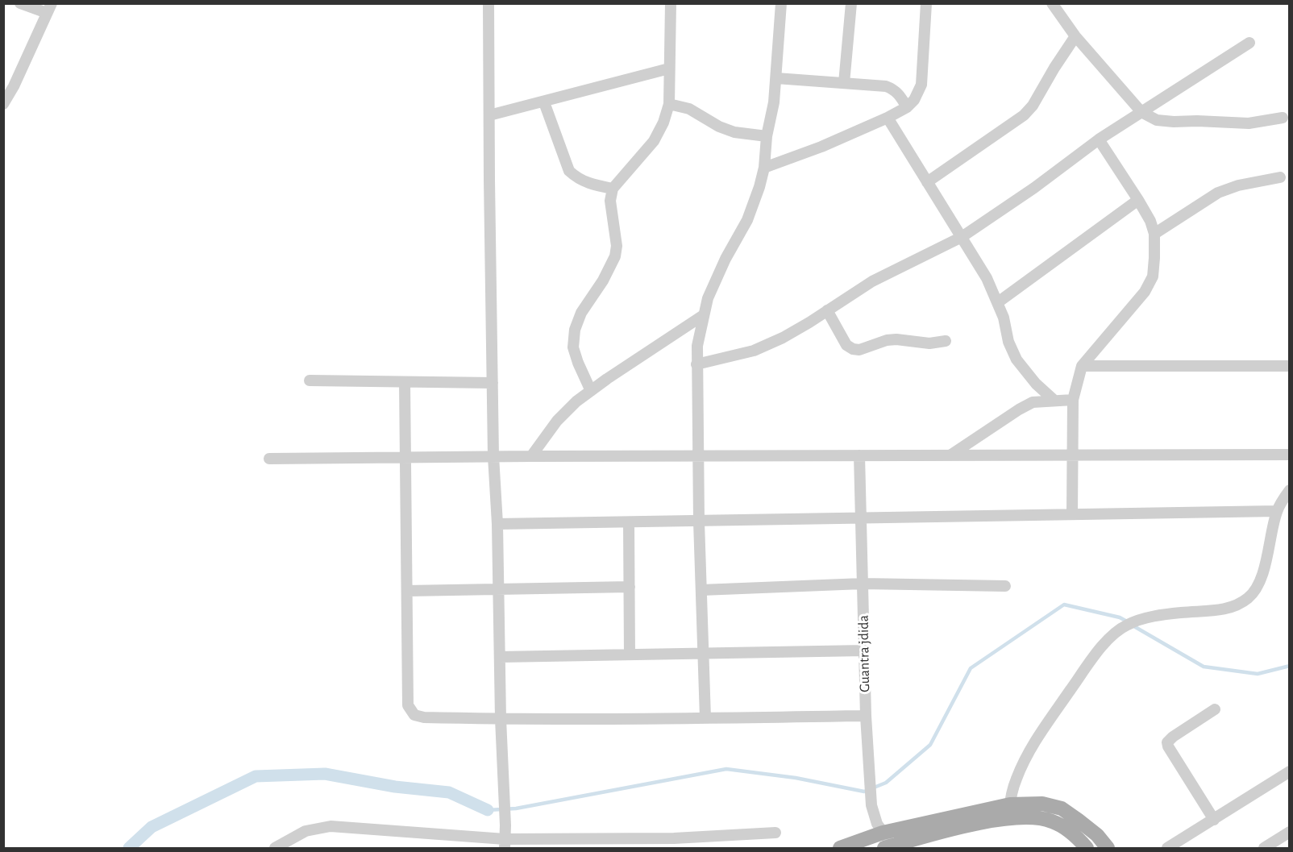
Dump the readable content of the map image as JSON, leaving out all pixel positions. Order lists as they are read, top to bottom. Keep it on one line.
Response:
{"streets":{"street":["Guantra jdida"]}}
